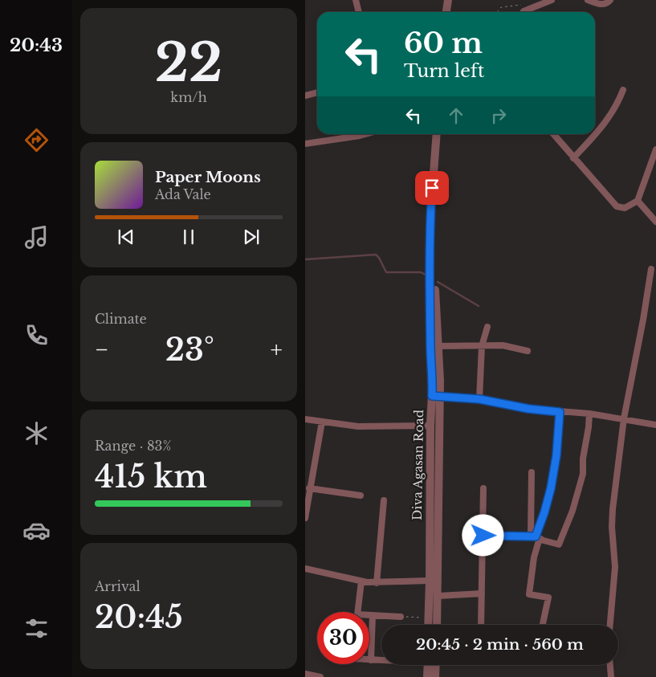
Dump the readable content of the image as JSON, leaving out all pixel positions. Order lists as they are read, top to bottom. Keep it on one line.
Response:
{"streets":{"street":["Diva Agasan Road"]},"page":{"tabs":"20:43","tile":[["22","km/h"],"Climate",["Range · 83%","415 km"],["Arrival","20:45"]],"turn":["60 m","Turn left"],"song":["Paper Moons","Ada Vale"],"heat":["−","23°","+"],"limit":"30","trip":"20:45 · 2 min · 560 m"}}
